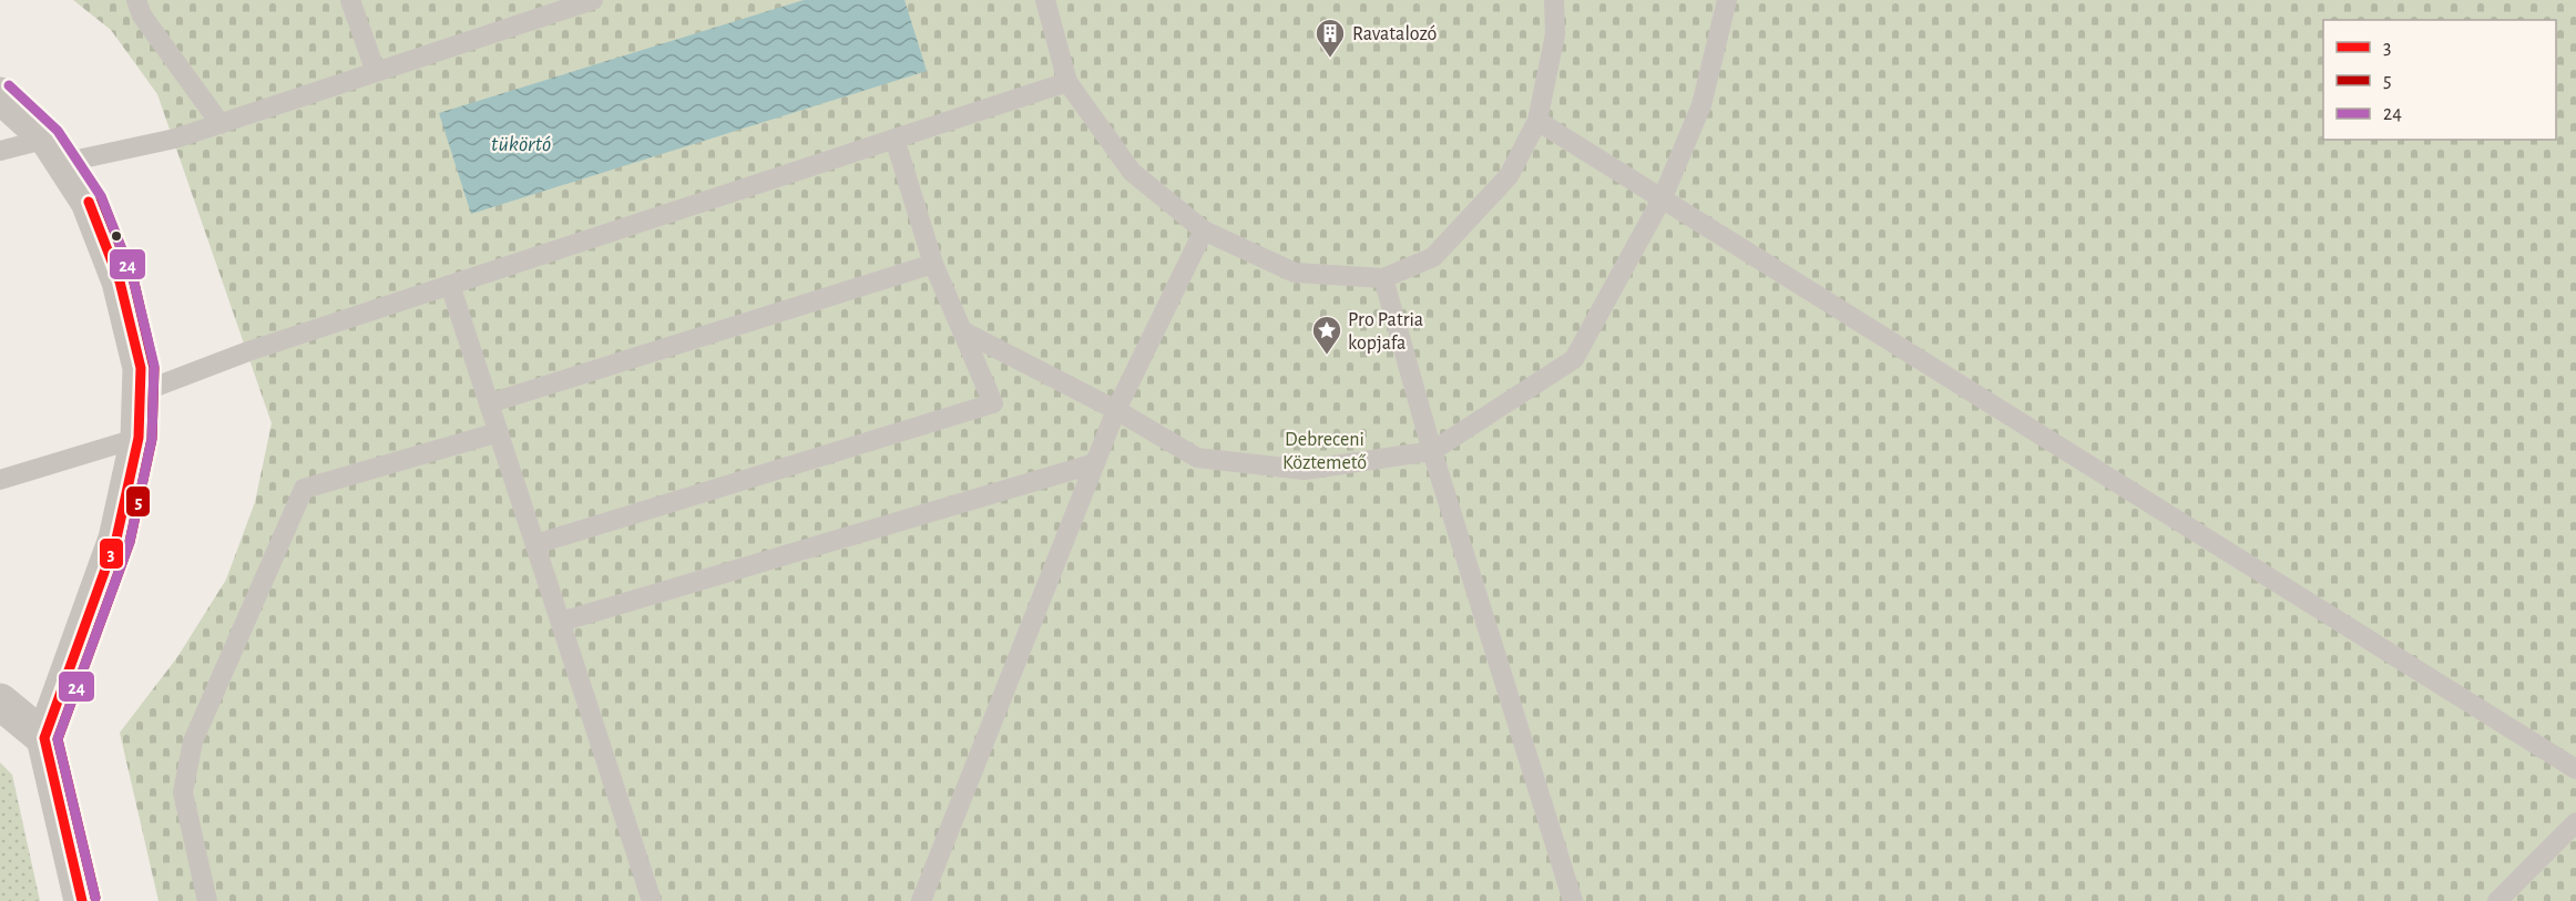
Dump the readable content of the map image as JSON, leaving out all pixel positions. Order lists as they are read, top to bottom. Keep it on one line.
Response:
{"water":["tükörtó"],"parks":["Debreceni Köztemető"],"places":{"building":["Ravatalozó"],"place":["Pro Patria kopjafa"]},"lines":["transit line 24","transit line 5","transit line 3"],"legend":["3","5","24"]}
